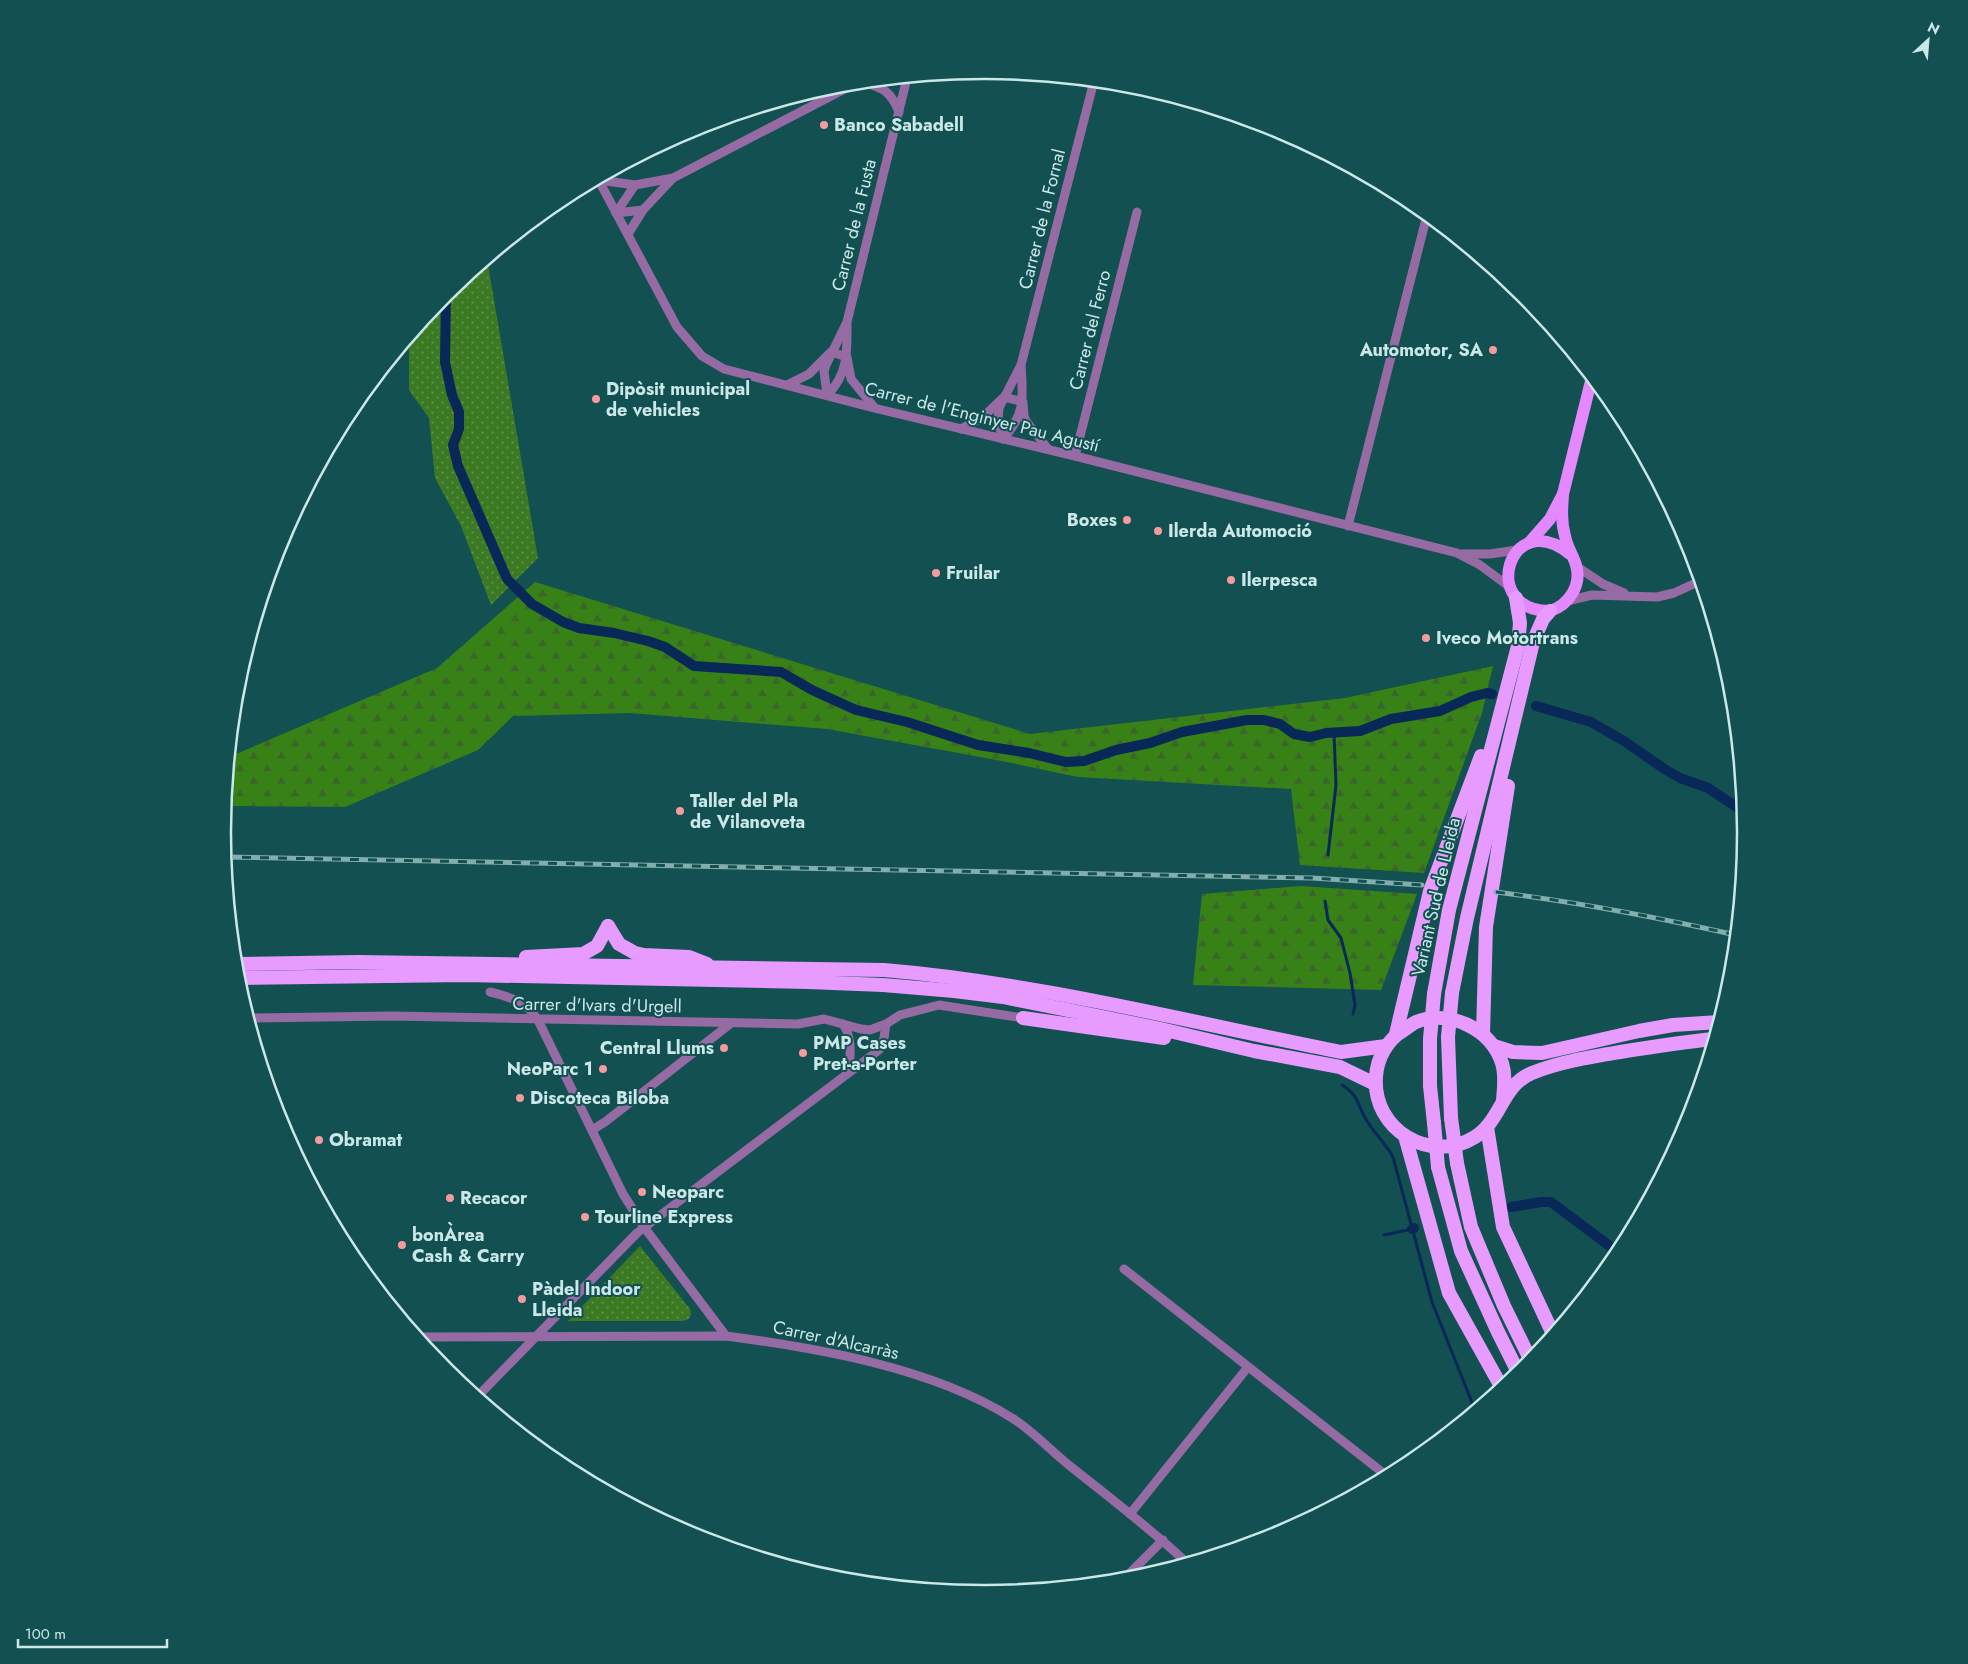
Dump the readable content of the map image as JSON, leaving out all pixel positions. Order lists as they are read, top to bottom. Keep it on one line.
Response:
{"streets":{"highway":["Variant Sud de Lleida"],"street":["Carrer de la Fornal","Carrer de la Fusta","Carrer del Ferro","Carrer de l'Enginyer Pau Agustí","Carrer d'Ivars d'Urgell","Carrer d'Alcarràs"]},"crossings":[["Carrer de la Fornal","Carrer de l'Enginyer Pau Agustí"],["Carrer de la Fusta","Carrer de l'Enginyer Pau Agustí"],["Carrer del Ferro","Carrer de l'Enginyer Pau Agustí"],["Carrer de l'Enginyer Pau Agustí","Variant Sud de Lleida"]],"places":["Banco Sabadell","Automotor, SA","Dipòsit municipal de vehicles","Boxes","Ilerda Automoció","Fruilar","Ilerpesca","Iveco Motortrans","Taller del Pla de Vilanoveta","Central Llums","PMP Cases Pret-a-Porter","NeoParc 1","Discoteca Biloba","Obramat","Neoparc","Recacor","Tourline Express","bonÀrea Cash & Carry","Pàdel Indoor Lleida"],"scale_bar":"100 m","north":"top right"}
